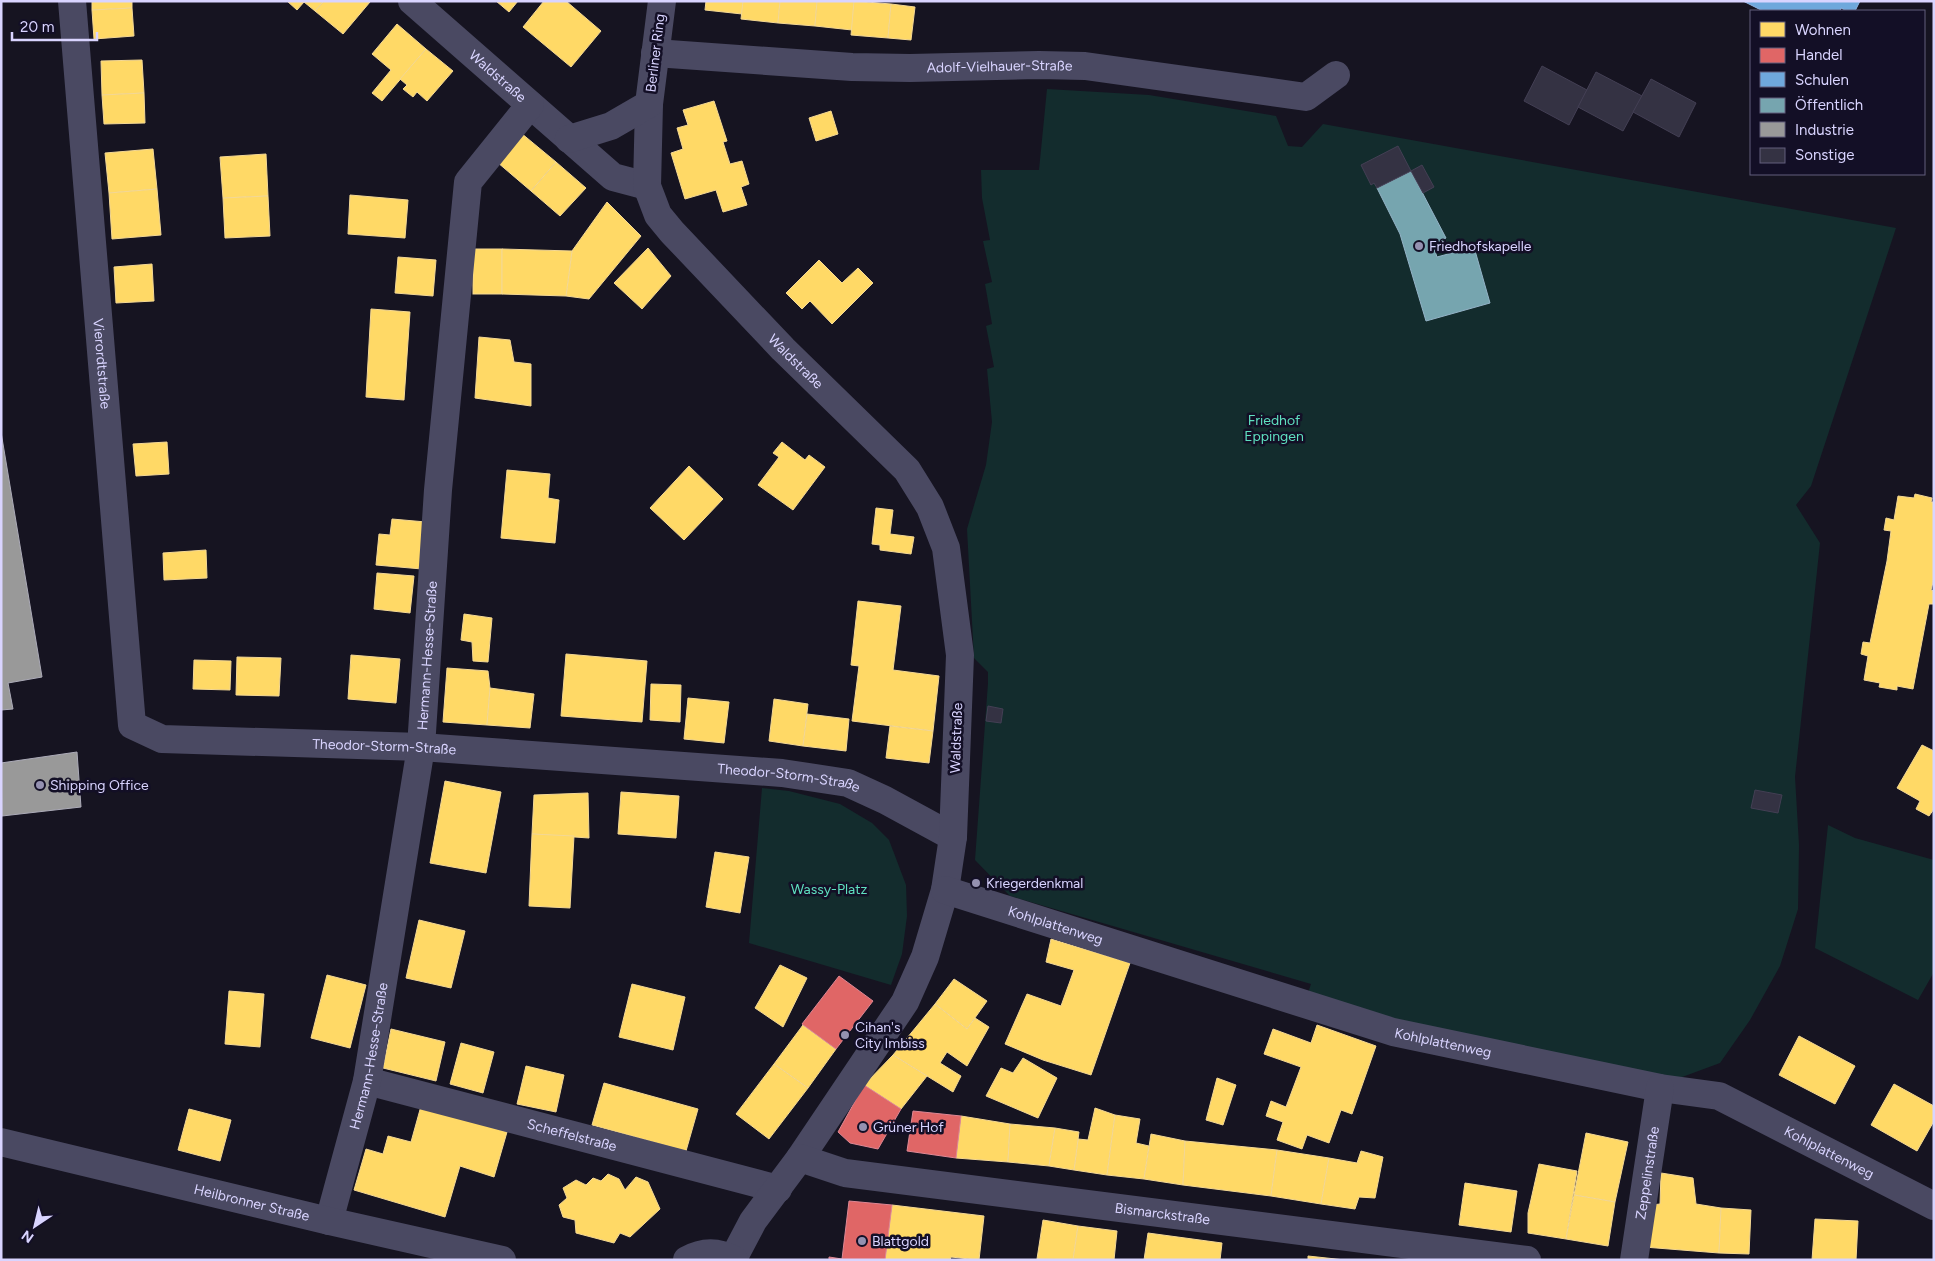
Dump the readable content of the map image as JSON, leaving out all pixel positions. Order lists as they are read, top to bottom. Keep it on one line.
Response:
{"streets":{"street":["Berliner Ring","Adolf-Vielhauer-Straße","Waldstraße","Vierordtstraße","Hermann-Hesse-Straße","Theodor-Storm-Straße","Kohlplattenweg","Scheffelstraße","Zeppelinstraße","Heilbronner Straße","Bismarckstraße"]},"crossings":[["Berliner Ring","Adolf-Vielhauer-Straße"],["Berliner Ring","Waldstraße"],["Waldstraße","Hermann-Hesse-Straße"],["Waldstraße","Theodor-Storm-Straße"],["Vierordtstraße","Theodor-Storm-Straße"],["Hermann-Hesse-Straße","Theodor-Storm-Straße"],["Hermann-Hesse-Straße","Scheffelstraße"],["Hermann-Hesse-Straße","Heilbronner Straße"],["Kohlplattenweg","Zeppelinstraße"]],"parks":["Friedhof Eppingen","Wassy-Platz"],"places":["Friedhofskapelle","Shipping Office","Kriegerdenkmal","Cihan's City Imbiss","Grüner Hof","Blattgold"],"legend":["Wohnen","Handel","Schulen","Öffentlich","Industrie","Sonstige"],"scale_bar":"20 m","north":"bottom left"}
